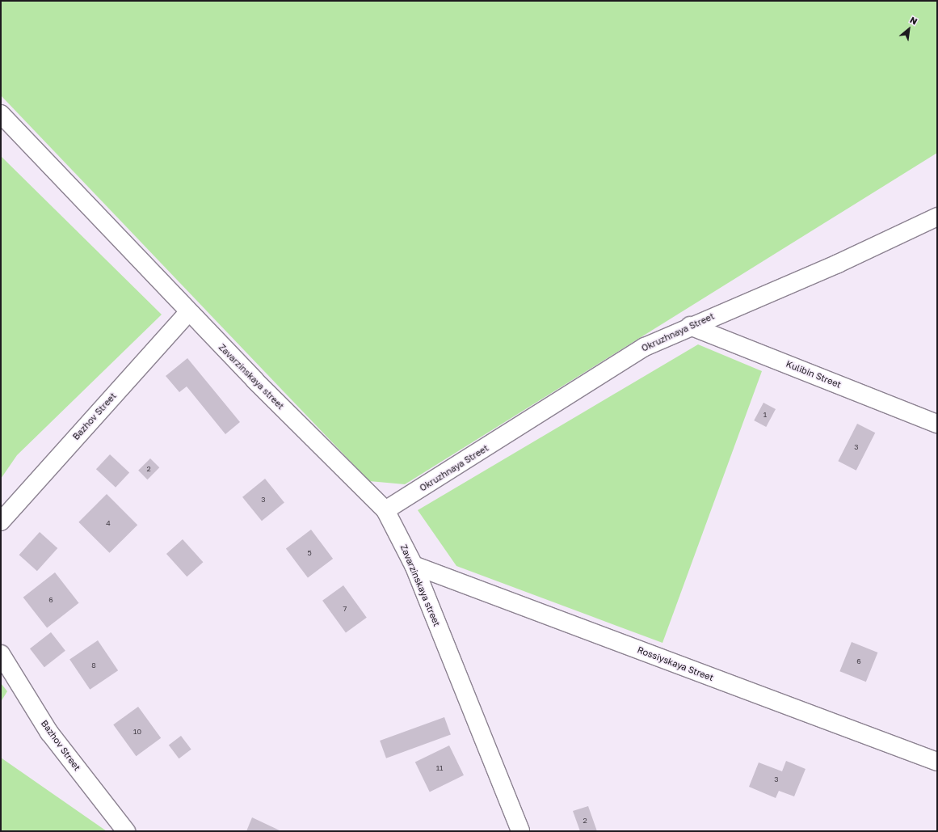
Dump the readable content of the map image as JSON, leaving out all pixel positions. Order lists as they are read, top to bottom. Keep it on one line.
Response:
{"streets":{"street":["Okruzhnaya Street","Kulibin Street","Zavarzinskaya street","Bazhov Street","Rossiyskaya Street"]},"crossings":[["Okruzhnaya Street","Kulibin Street"],["Okruzhnaya Street","Zavarzinskaya street"],["Zavarzinskaya street","Bazhov Street"],["Zavarzinskaya street","Rossiyskaya Street"]],"house_numbers":["1","3","2","3","4","5","6","7","6","8","10","11","3","2"],"north":"top right"}
